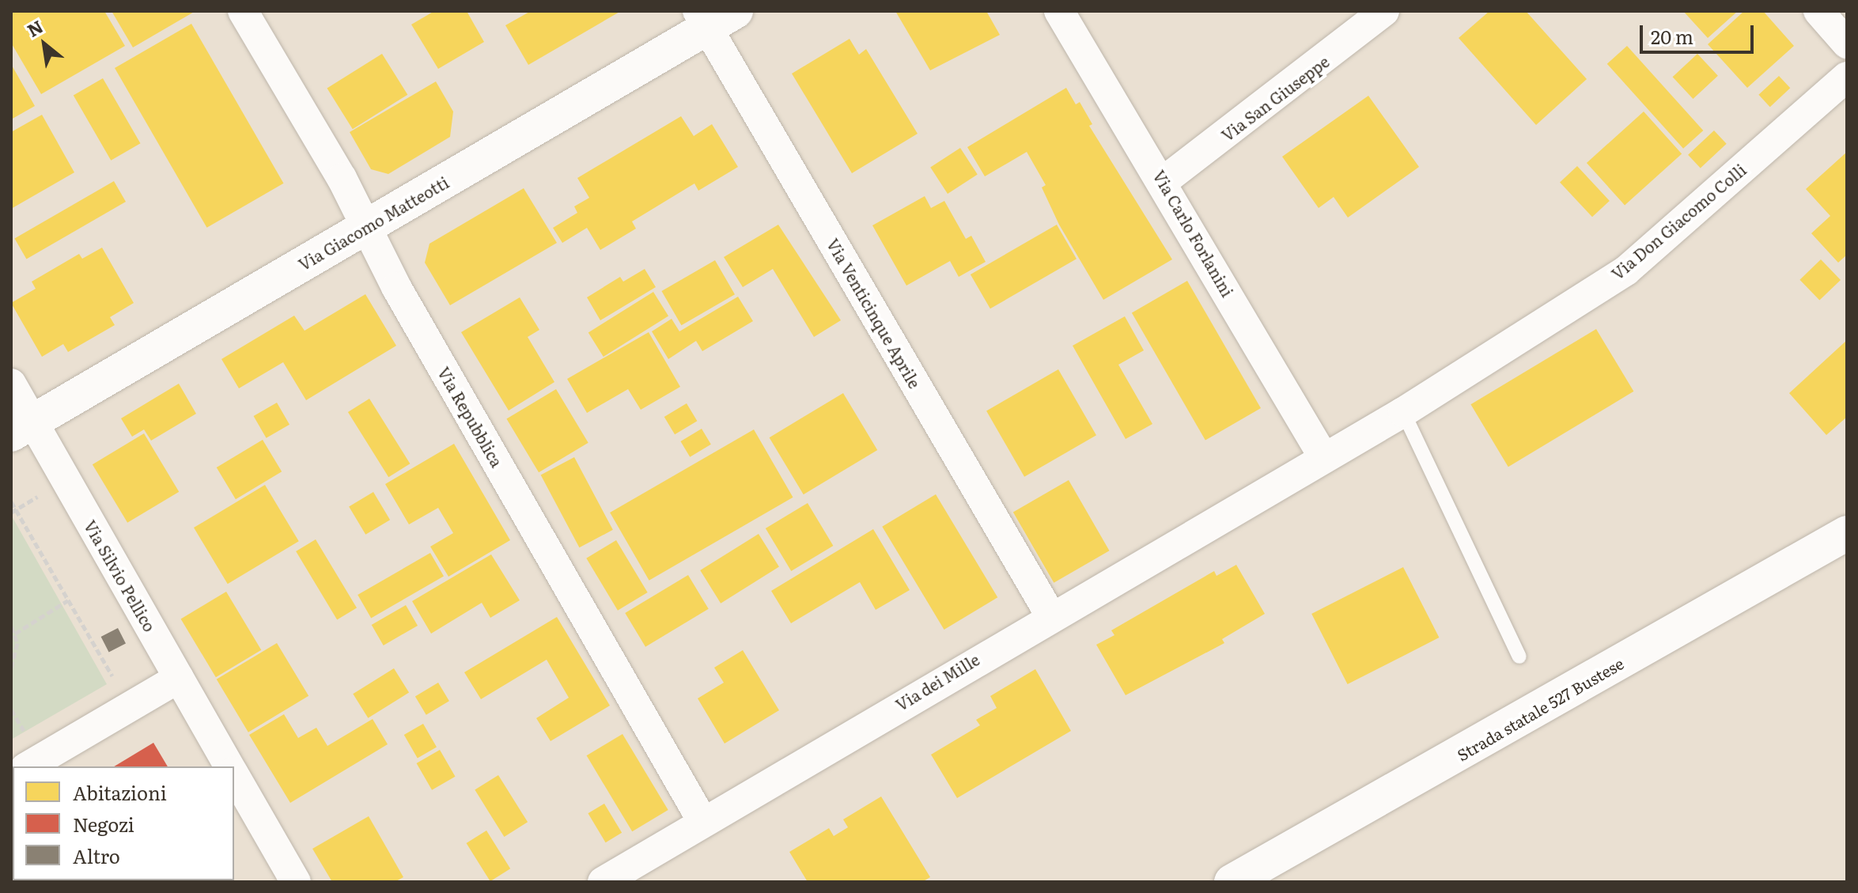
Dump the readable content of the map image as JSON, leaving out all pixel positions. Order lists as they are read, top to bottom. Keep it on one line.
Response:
{"streets":{"street":["Via San Giuseppe","Via Don Giacomo Colli","Via Giacomo Matteotti","Via Carlo Forlanini","Via Venticinque Aprile","Via Repubblica","Via Silvio Pellico","Via dei Mille","Strada statale 527 Bustese"]},"crossings":[["Via San Giuseppe","Via Carlo Forlanini"],["Via Don Giacomo Colli","Via Carlo Forlanini"],["Via Don Giacomo Colli","Via dei Mille"],["Via Giacomo Matteotti","Via Venticinque Aprile"],["Via Giacomo Matteotti","Via Repubblica"],["Via Giacomo Matteotti","Via Silvio Pellico"],["Via Venticinque Aprile","Via dei Mille"],["Via Repubblica","Via dei Mille"]],"legend":["Abitazioni","Negozi","Altro"],"scale_bar":"20 m","north":"top left"}
